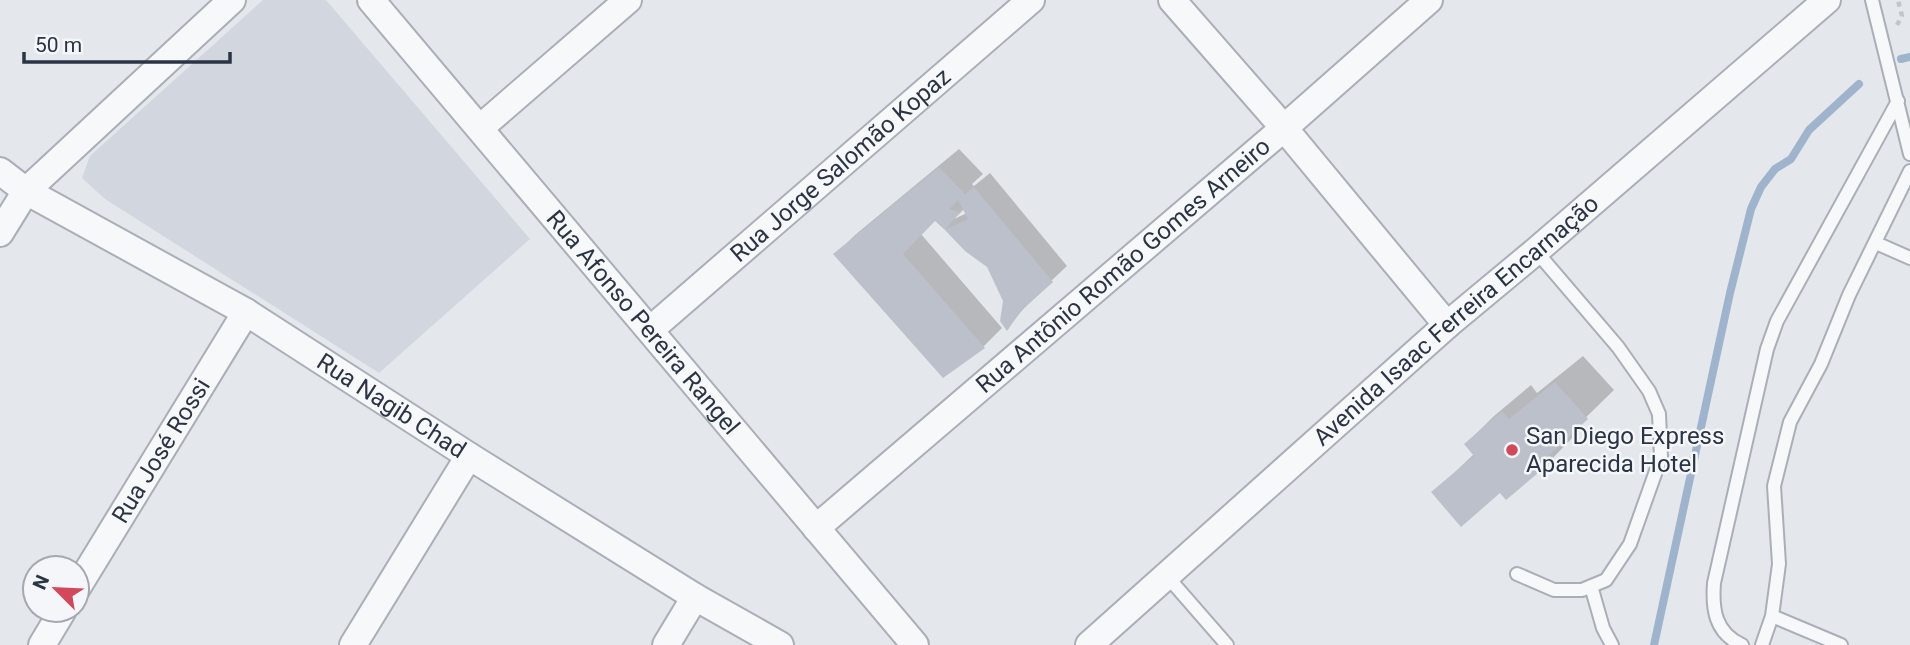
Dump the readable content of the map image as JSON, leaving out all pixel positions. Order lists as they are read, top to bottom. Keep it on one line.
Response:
{"streets":{"street":["Rua Jorge Salomão Kopaz","Rua Antônio Romão Gomes Arneiro","Avenida Isaac Ferreira Encarnação","Rua Afonso Pereira Rangel","Rua Nagib Chad","Rua José Rossi"]},"crossings":[["Rua Jorge Salomão Kopaz","Rua Afonso Pereira Rangel"],["Rua Antônio Romão Gomes Arneiro","Rua Afonso Pereira Rangel"],["Rua Nagib Chad","Rua José Rossi"]],"places":["San Diego Express Aparecida Hotel"],"scale_bar":"50 m","north":"top left"}
